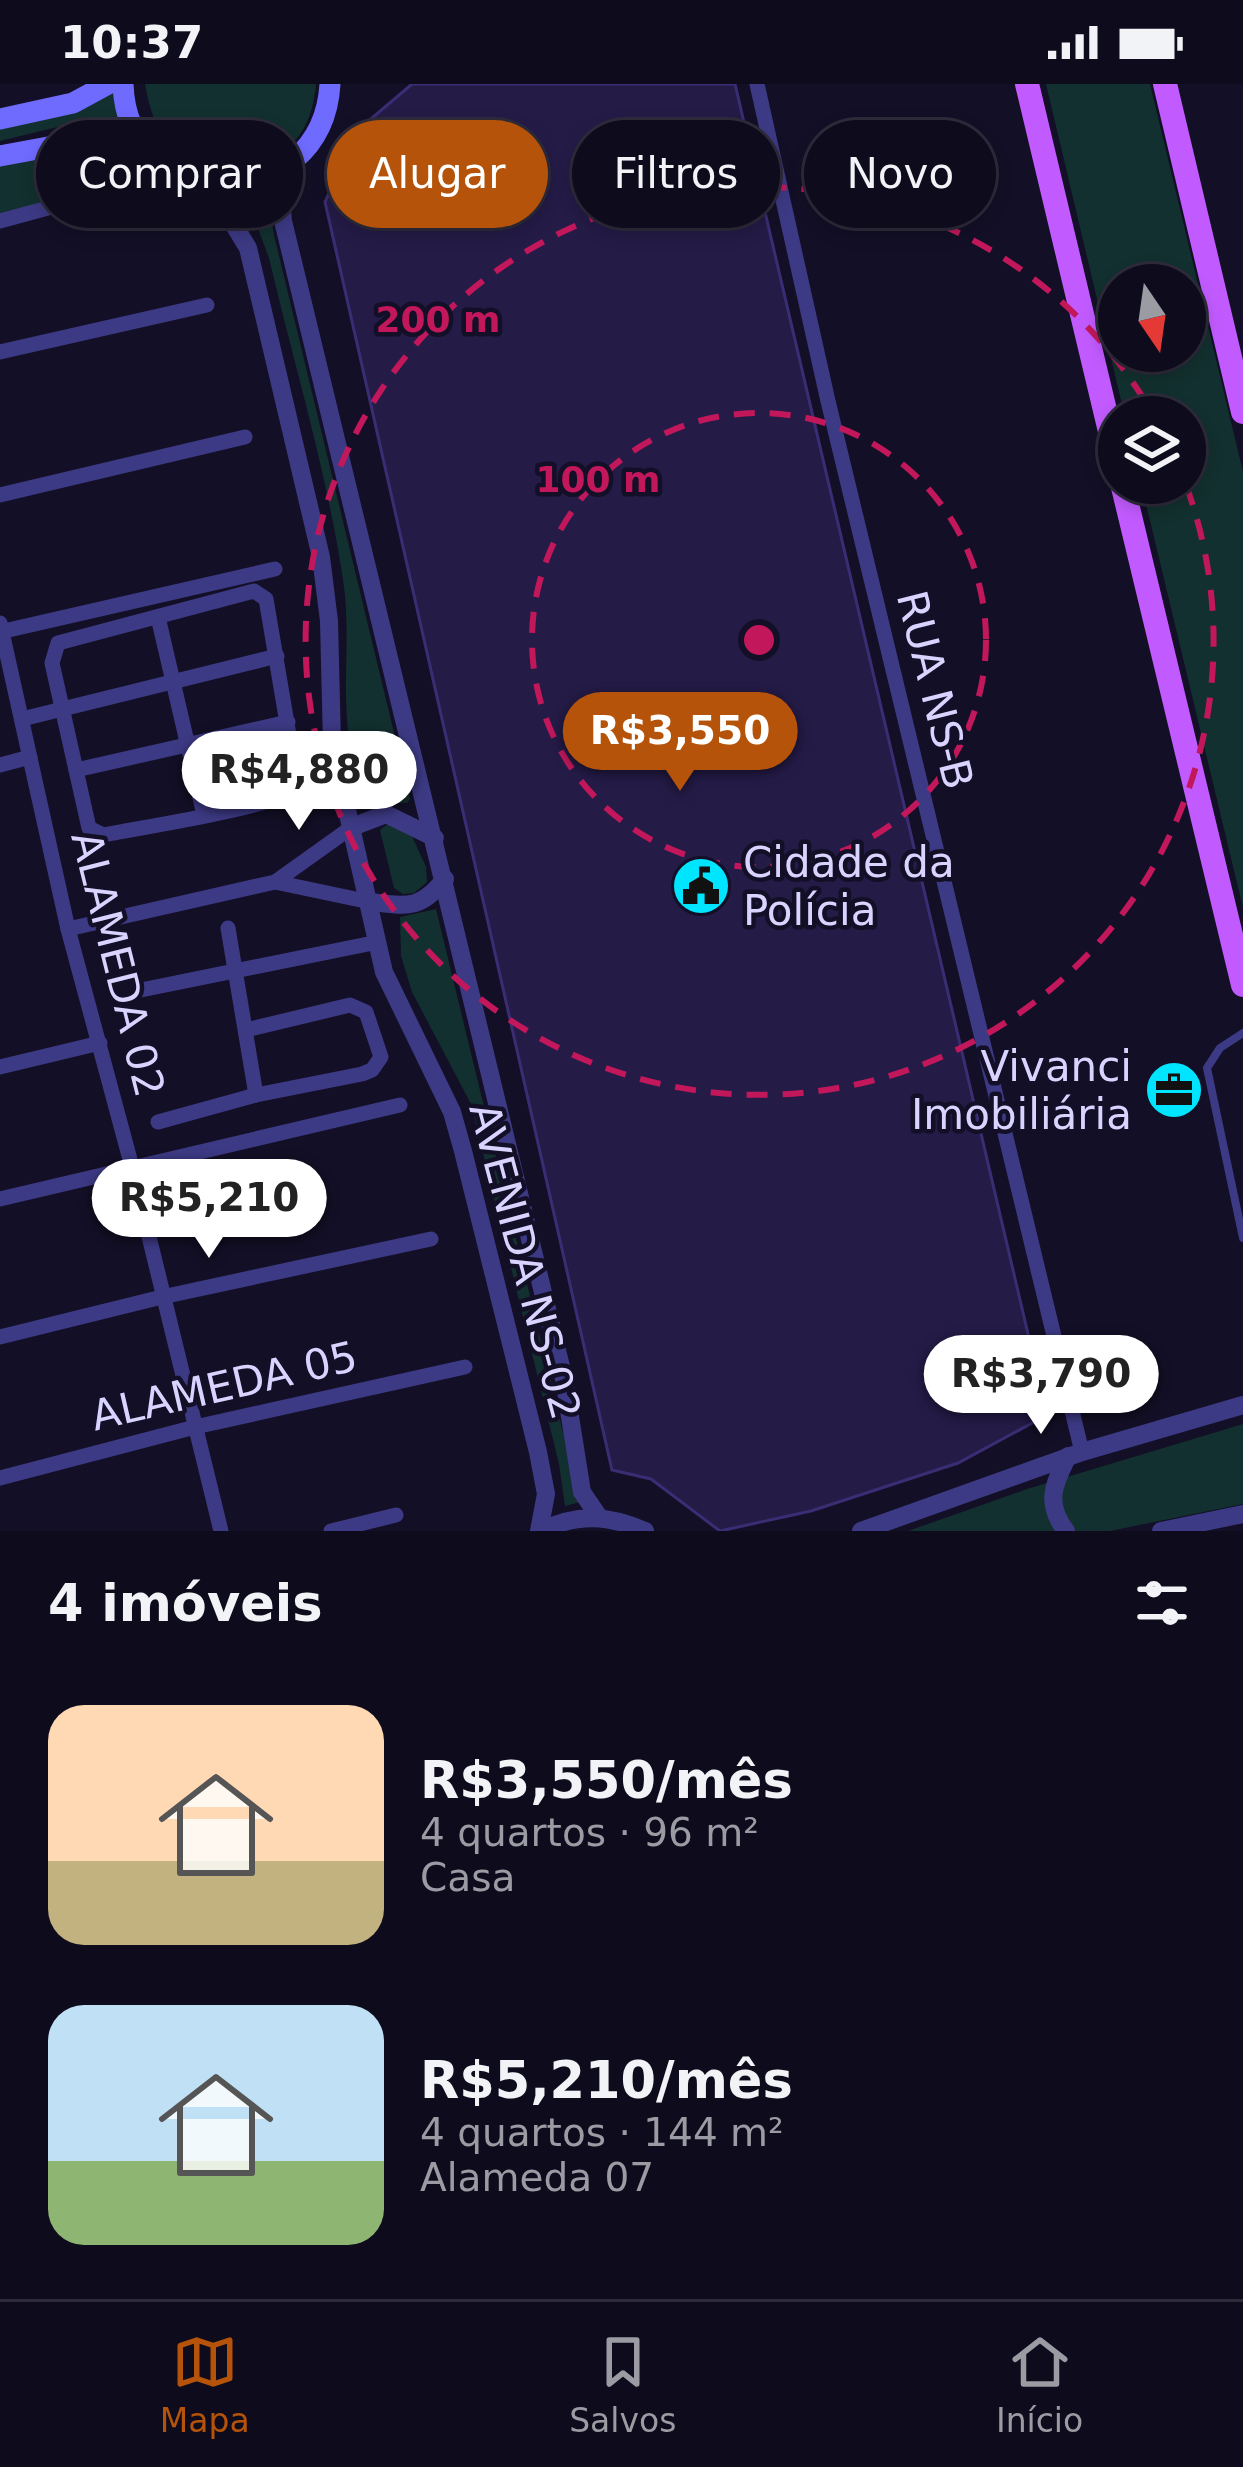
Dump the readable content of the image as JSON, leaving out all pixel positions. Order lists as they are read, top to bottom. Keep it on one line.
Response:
{"streets":{"street":["RUA NS-B","ALAMEDA 02","AVENIDA NS-02","ALAMEDA 05"]},"crossings":[["ALAMEDA 02","ALAMEDA 05"]],"places":{"public building":["Cidade da Polícia"],"office":["Vivanci Imobiliária"]},"north":"bottom","page":{"status":"10:37","chip":["Comprar","Alugar","Filtros","Novo"],"price":["R$3,550","R$4,880","R$5,210","R$3,790"],"heading":"4 imóveis","list":[{"name":"R$3,550/mês","note":"4 quartos · 96 m² · Casa"},{"name":"R$5,210/mês","note":"4 quartos · 144 m² · Alameda 07"}],"tabs":["Mapa","Salvos","Início"]},"rings":["200 m","100 m"]}
